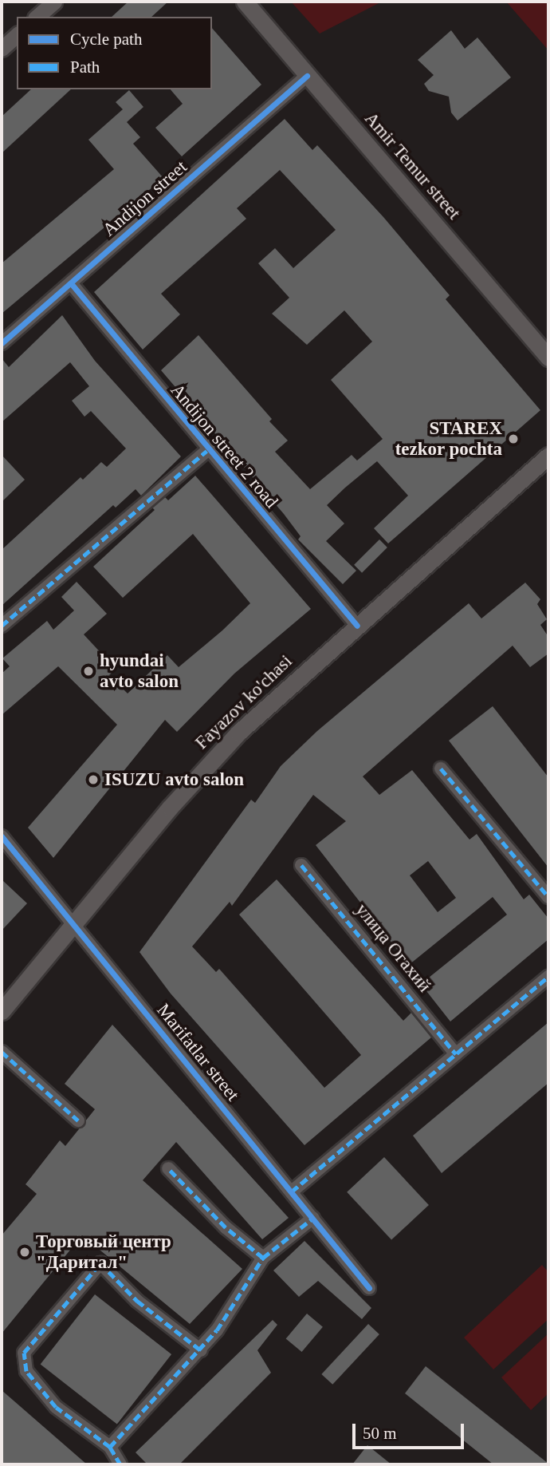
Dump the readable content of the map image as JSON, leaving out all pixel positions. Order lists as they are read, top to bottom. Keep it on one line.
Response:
{"streets":{"main road":["Amir Temur street","Fayazov ko'chasi"],"street":["Andijon street","Andijon street 2 road","улица Огахий","Marifatlar street"]},"crossings":[["Amir Temur street","Andijon street"],["Andijon street","Andijon street 2 road"],["Andijon street 2 road","Fayazov ko'chasi"],["Fayazov ko'chasi","Marifatlar street"]],"places":["STAREX tezkor pochta","hyundai avto salon","ISUZU avto salon","Торговый центр \"Даритал\""],"legend":["Cycle path","Path"],"scale_bar":"50 m"}
